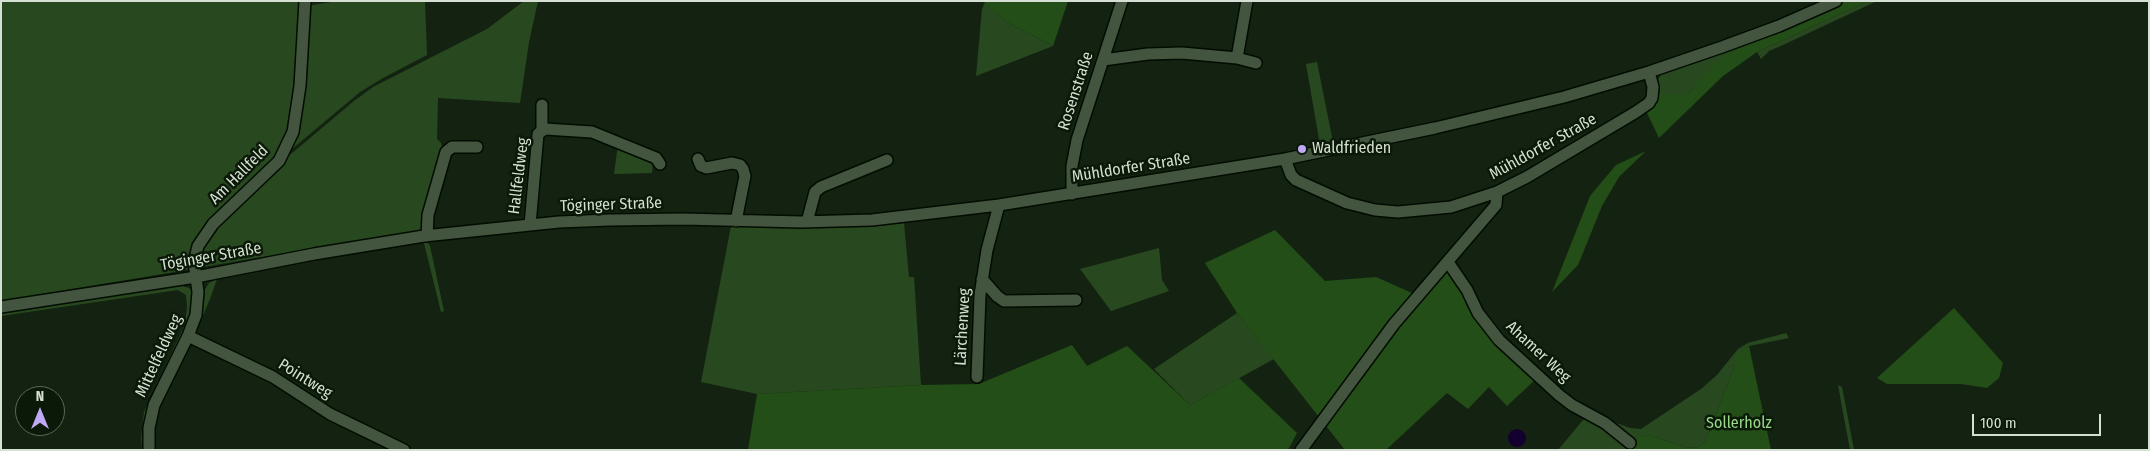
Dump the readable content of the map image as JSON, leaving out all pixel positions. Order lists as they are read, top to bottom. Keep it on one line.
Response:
{"streets":{"street":["Rosenstraße","Mühldorfer Straße","Am Hallfeld","Hallfeldweg","Töginger Straße","Lärchenweg","Ahamer Weg","Mittelfeldweg","Pointweg"]},"crossings":[["Rosenstraße","Mühldorfer Straße"],["Mühldorfer Straße","Töginger Straße"],["Mühldorfer Straße","Lärchenweg"],["Am Hallfeld","Töginger Straße"],["Am Hallfeld","Mittelfeldweg"],["Hallfeldweg","Töginger Straße"],["Töginger Straße","Mittelfeldweg"],["Mittelfeldweg","Pointweg"]],"parks":["Sollerholz"],"places":["Waldfrieden"],"scale_bar":"100 m","north":"top"}
